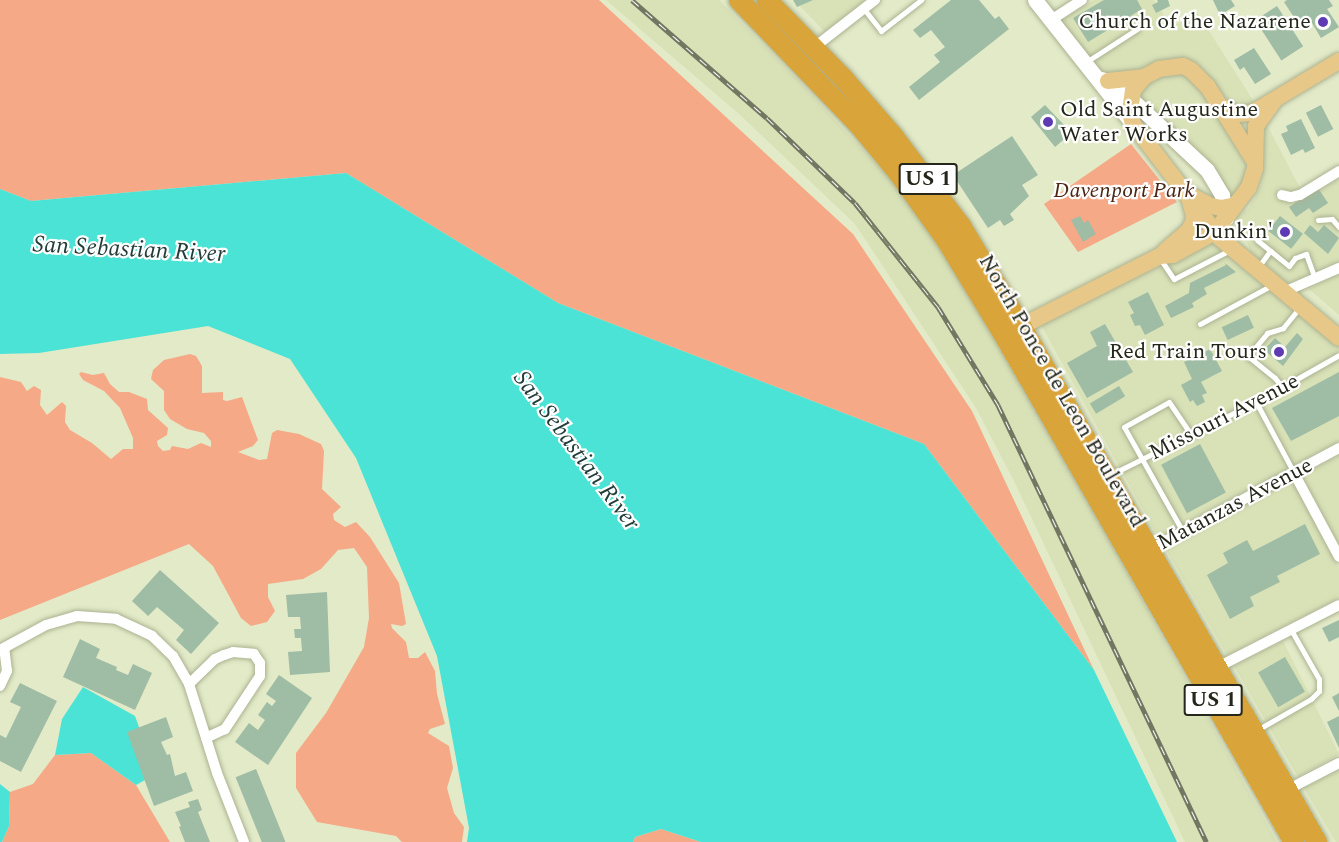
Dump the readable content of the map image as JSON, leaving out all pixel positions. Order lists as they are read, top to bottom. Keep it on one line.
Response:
{"streets":{"highway":["US 1","North Ponce de Leon Boulevard"],"street":["Matanzas Avenue"],"lane":["Missouri Avenue"]},"crossings":[["North Ponce de Leon Boulevard","Missouri Avenue"],["North Ponce de Leon Boulevard","Matanzas Avenue"]],"water":["San Sebastian River"],"parks":["Davenport Park"],"places":["Church of the Nazarene","Old Saint Augustine Water Works","Dunkin'","Red Train Tours"]}
